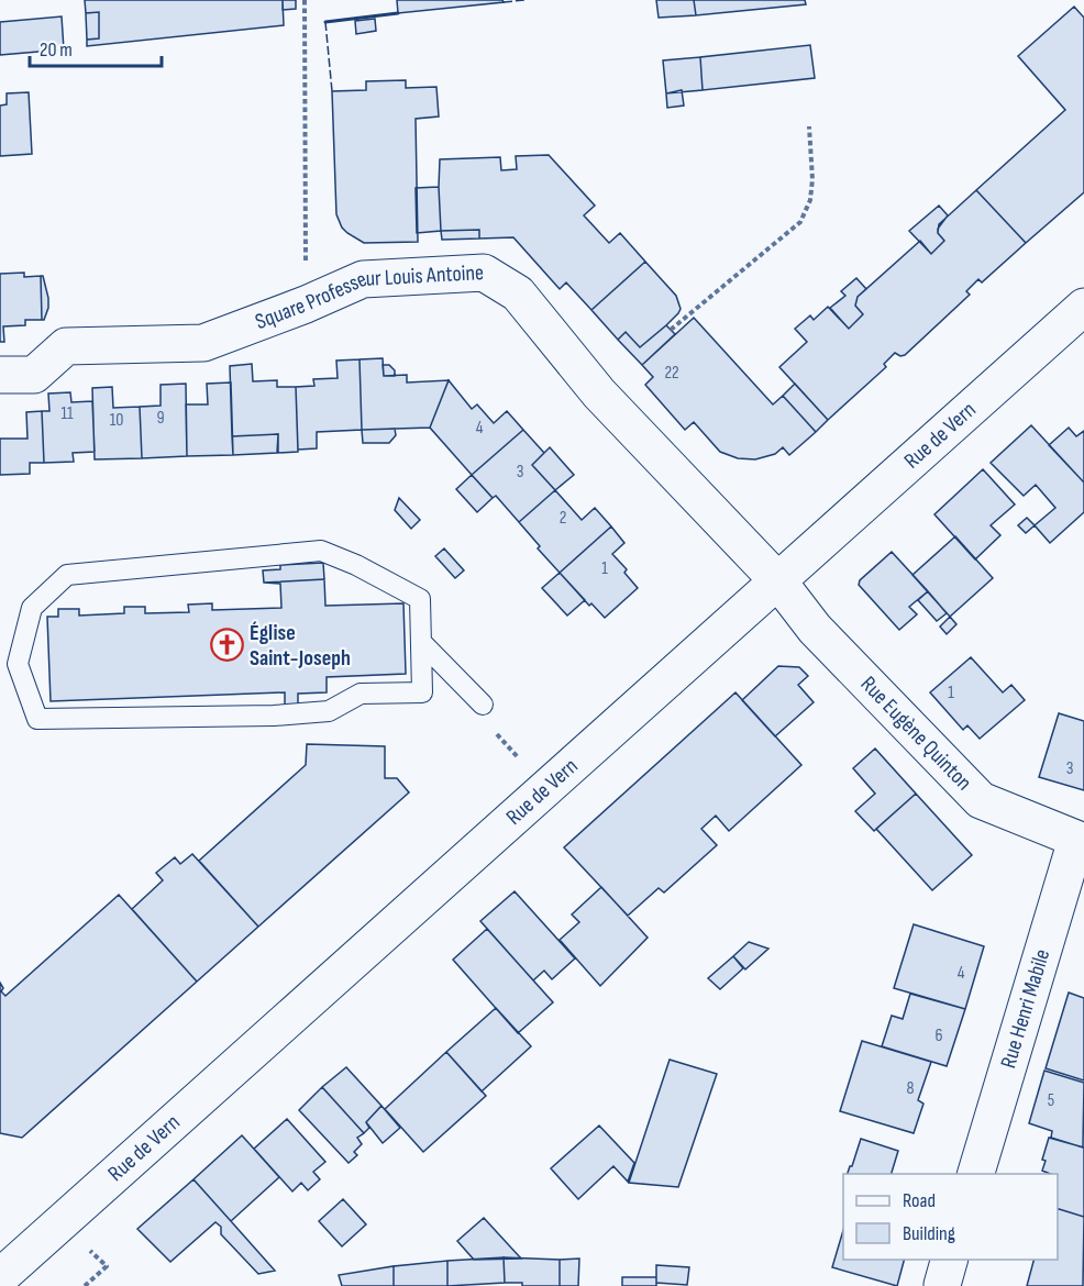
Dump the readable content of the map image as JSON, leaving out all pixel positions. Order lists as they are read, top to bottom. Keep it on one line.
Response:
{"streets":{"street":["Square Professeur Louis Antoine","Rue de Vern","Rue Eugène Quinton","Rue Henri Mabile"]},"crossings":[["Square Professeur Louis Antoine","Rue de Vern"],["Square Professeur Louis Antoine","Rue Eugène Quinton"],["Rue de Vern","Rue Eugène Quinton"],["Rue Eugène Quinton","Rue Henri Mabile"]],"places":{"church":["Église Saint-Joseph"]},"house_numbers":["22","11","9","10","4","3","2","1","1","3","4","6","8","5"],"legend":["Road","Building"],"scale_bar":"20 m"}
